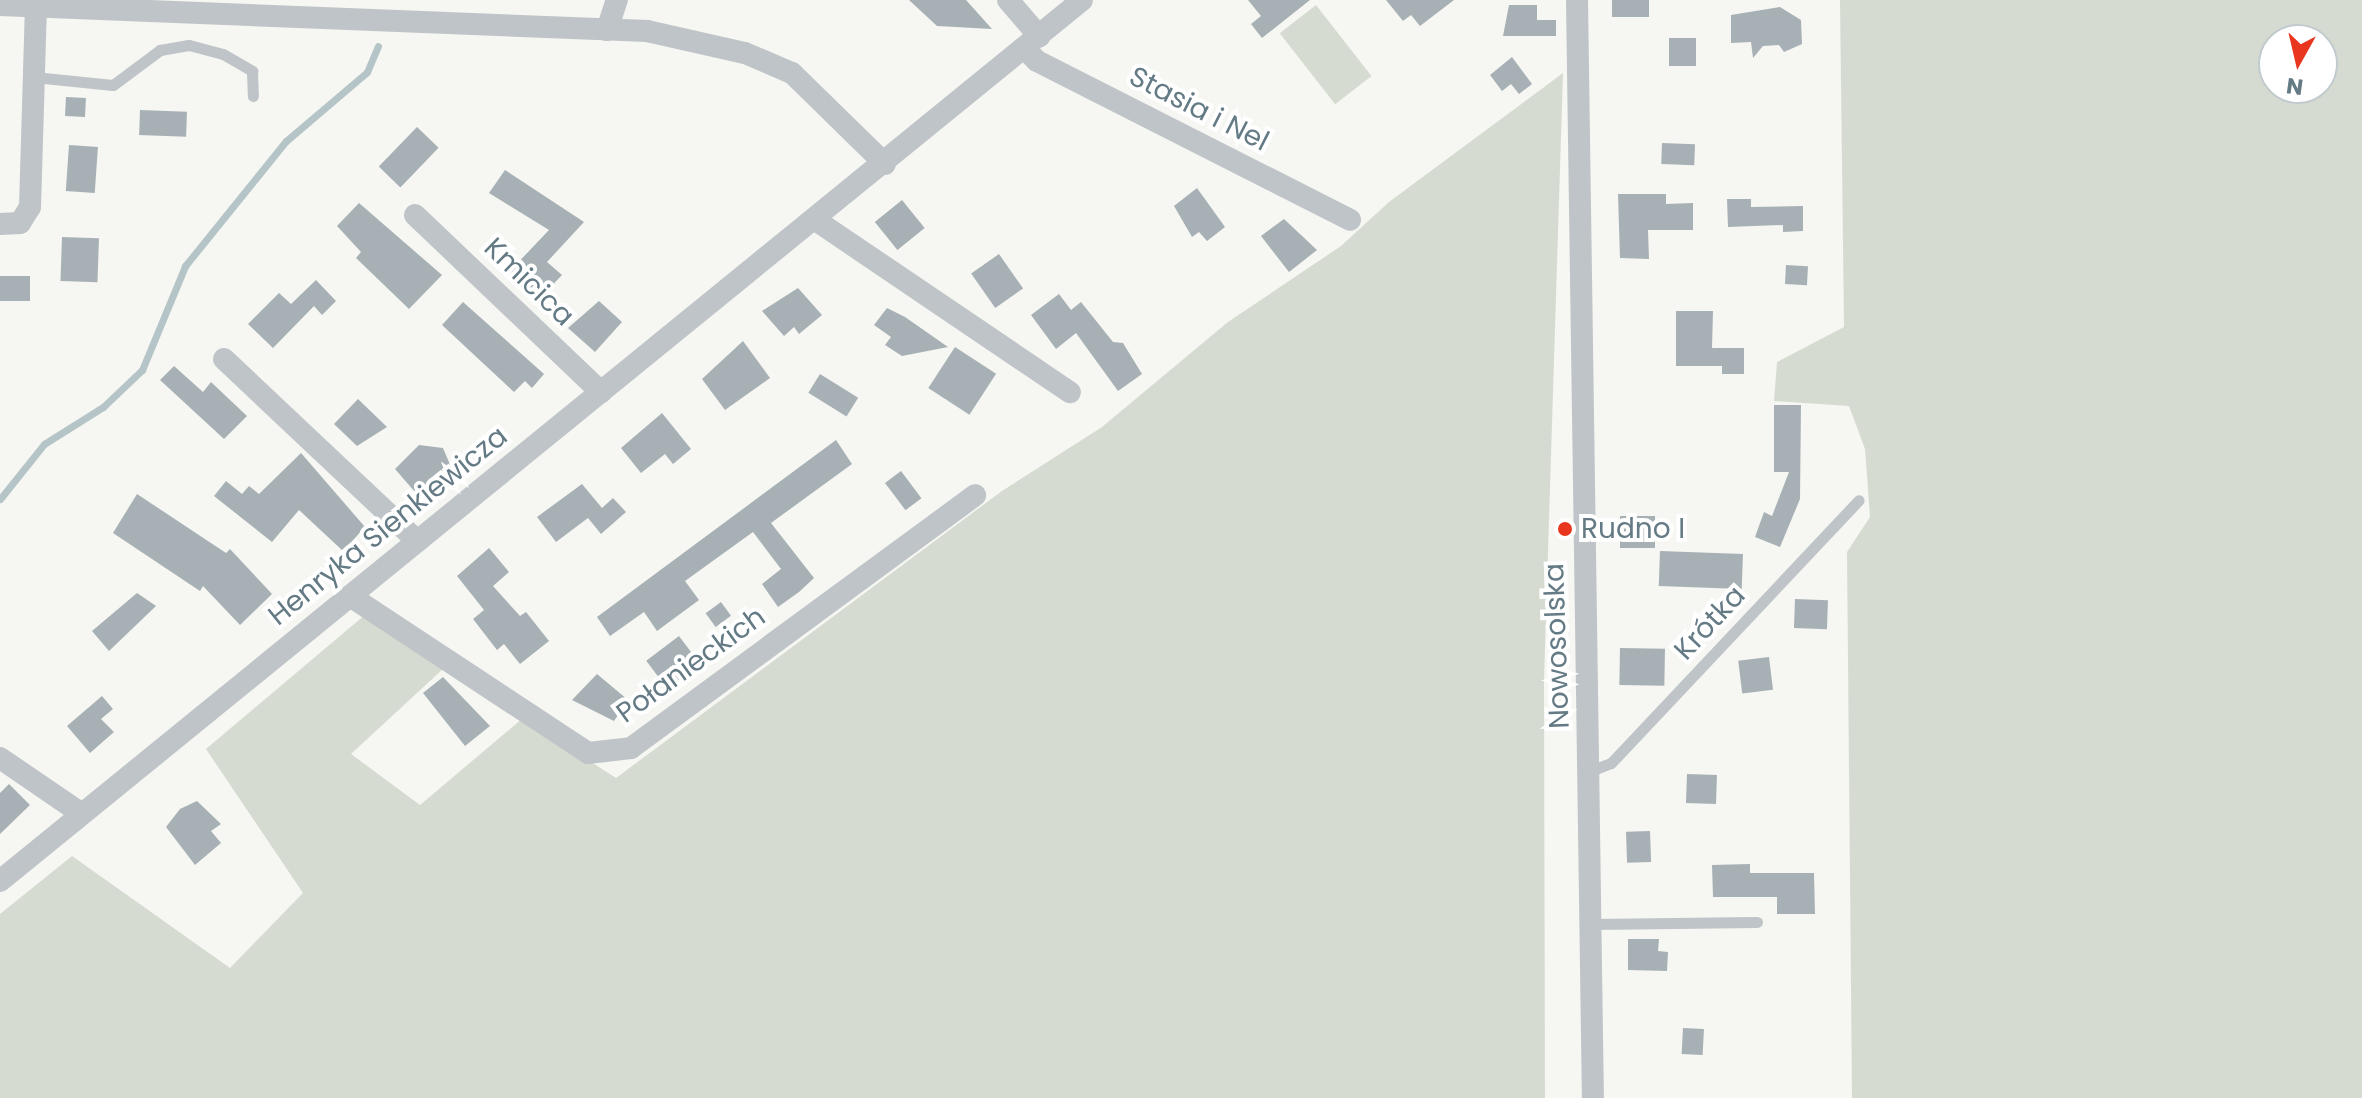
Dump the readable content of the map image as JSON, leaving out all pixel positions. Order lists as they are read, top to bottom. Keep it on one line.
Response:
{"streets":{"street":["Stasia i Nel","Kmicica","Henryka Sienkiewicza","Nowosolska","Połanieckich"],"lane":["Krótka"]},"crossings":[["Stasia i Nel","Henryka Sienkiewicza"],["Kmicica","Henryka Sienkiewicza"],["Henryka Sienkiewicza","Połanieckich"],["Krótka","Nowosolska"]],"places":["Rudno I"],"north":"bottom"}
